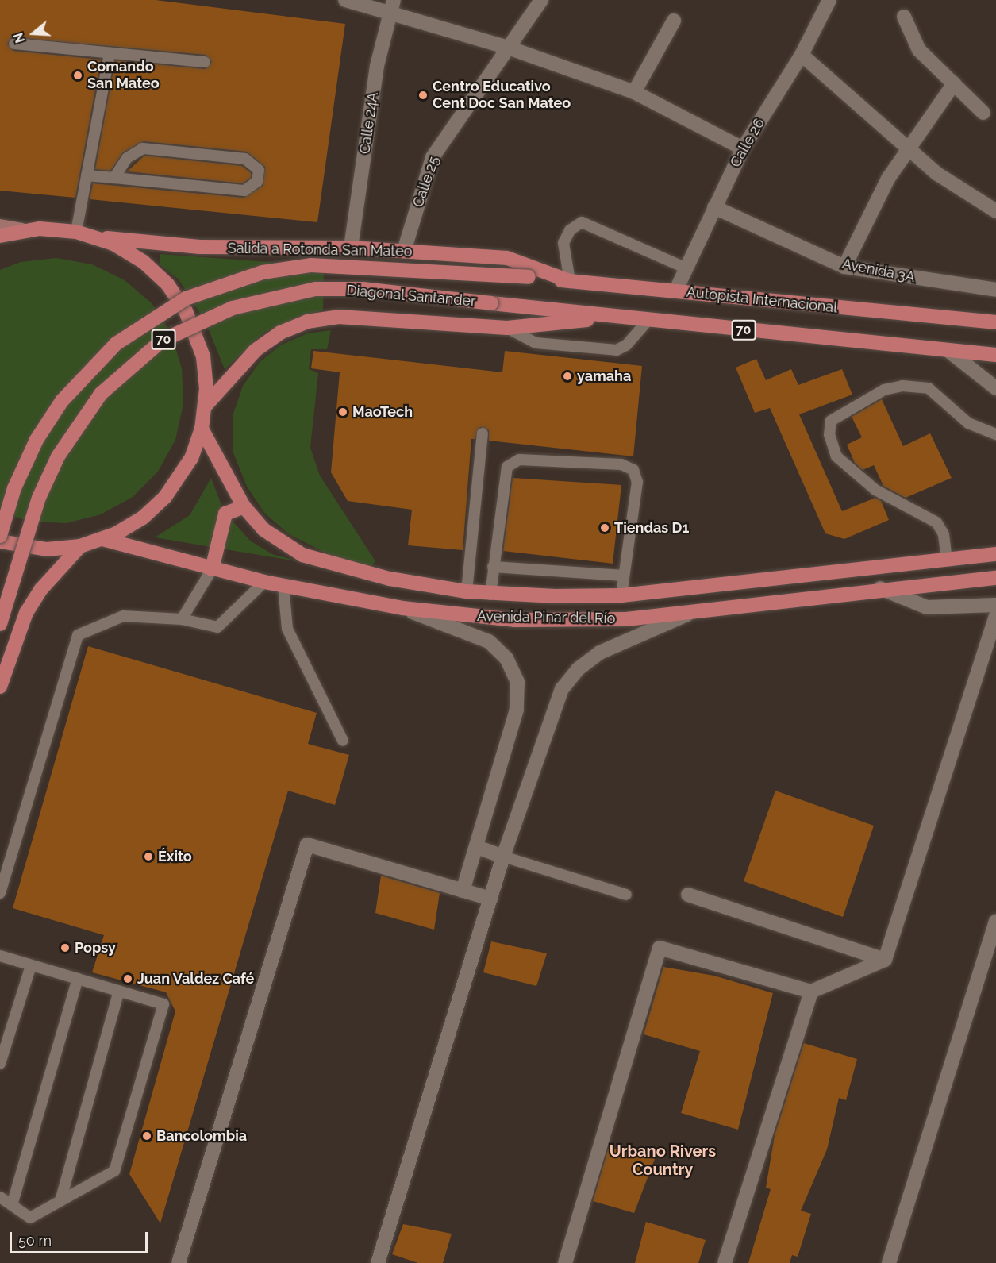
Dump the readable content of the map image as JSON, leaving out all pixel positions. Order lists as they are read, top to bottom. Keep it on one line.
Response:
{"streets":{"main road":["Salida a Rotonda San Mateo","Diagonal Santander","Autopista Internacional","70","Avenida Pinar del Río"],"street":["Calle 24A","Calle 26","Calle 25","Avenida 3A"]},"crossings":[["Calle 24A","Salida a Rotonda San Mateo"],["Calle 26","Avenida 3A"],["Calle 26","Autopista Internacional"],["Calle 25","Salida a Rotonda San Mateo"],["Salida a Rotonda San Mateo","Autopista Internacional"],["Diagonal Santander","Autopista Internacional"],["Diagonal Santander","70"]],"districts":["Urbano Rivers Country"],"places":["Comando San Mateo","Centro Educativo Cent Doc San Mateo","yamaha","MaoTech","Tiendas D1","Éxito","Popsy","Juan Valdez Café","Bancolombia"],"scale_bar":"50 m","north":"left"}
